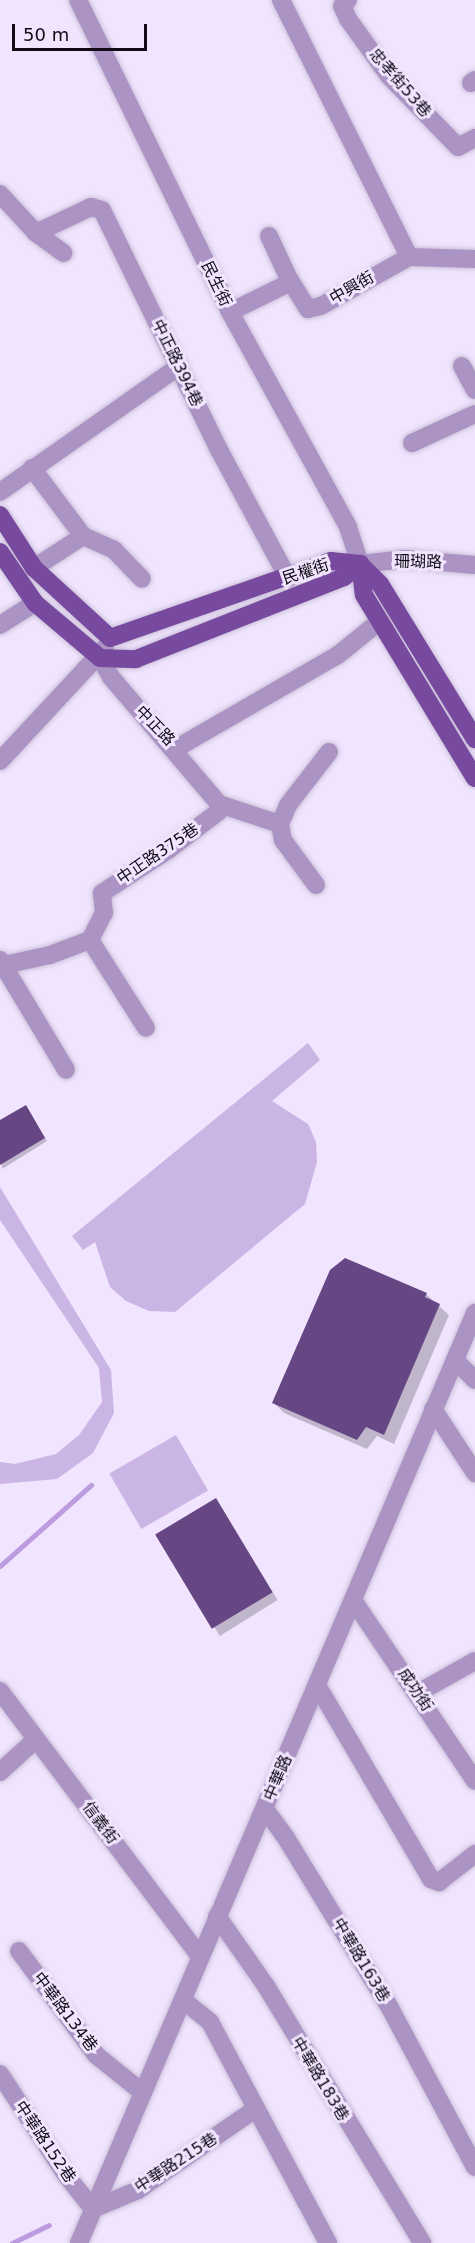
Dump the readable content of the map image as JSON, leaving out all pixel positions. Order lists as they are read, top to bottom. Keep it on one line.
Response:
{"streets":{"main road":["民權街","中正路"],"street":["忠孝街53巷","民生街","中興街","中正路394巷","珊瑚路","中正路375巷","成功街","中華路","信義街","中華路163巷","中華路134巷","中華路183巷","中華路152巷","中華路215巷"]},"crossings":[["民生街","珊瑚路"],["民生街","民權街"],["中正路394巷","民權街"],["珊瑚路","民權街"],["民權街","中正路"],["成功街","中華路"],["中華路","信義街"],["中華路","中華路163巷"],["中華路","中華路134巷"],["中華路","中華路183巷"],["中華路","中華路152巷"],["中華路","中華路215巷"],["中華路152巷","中華路215巷"]],"scale_bar":"50 m"}
